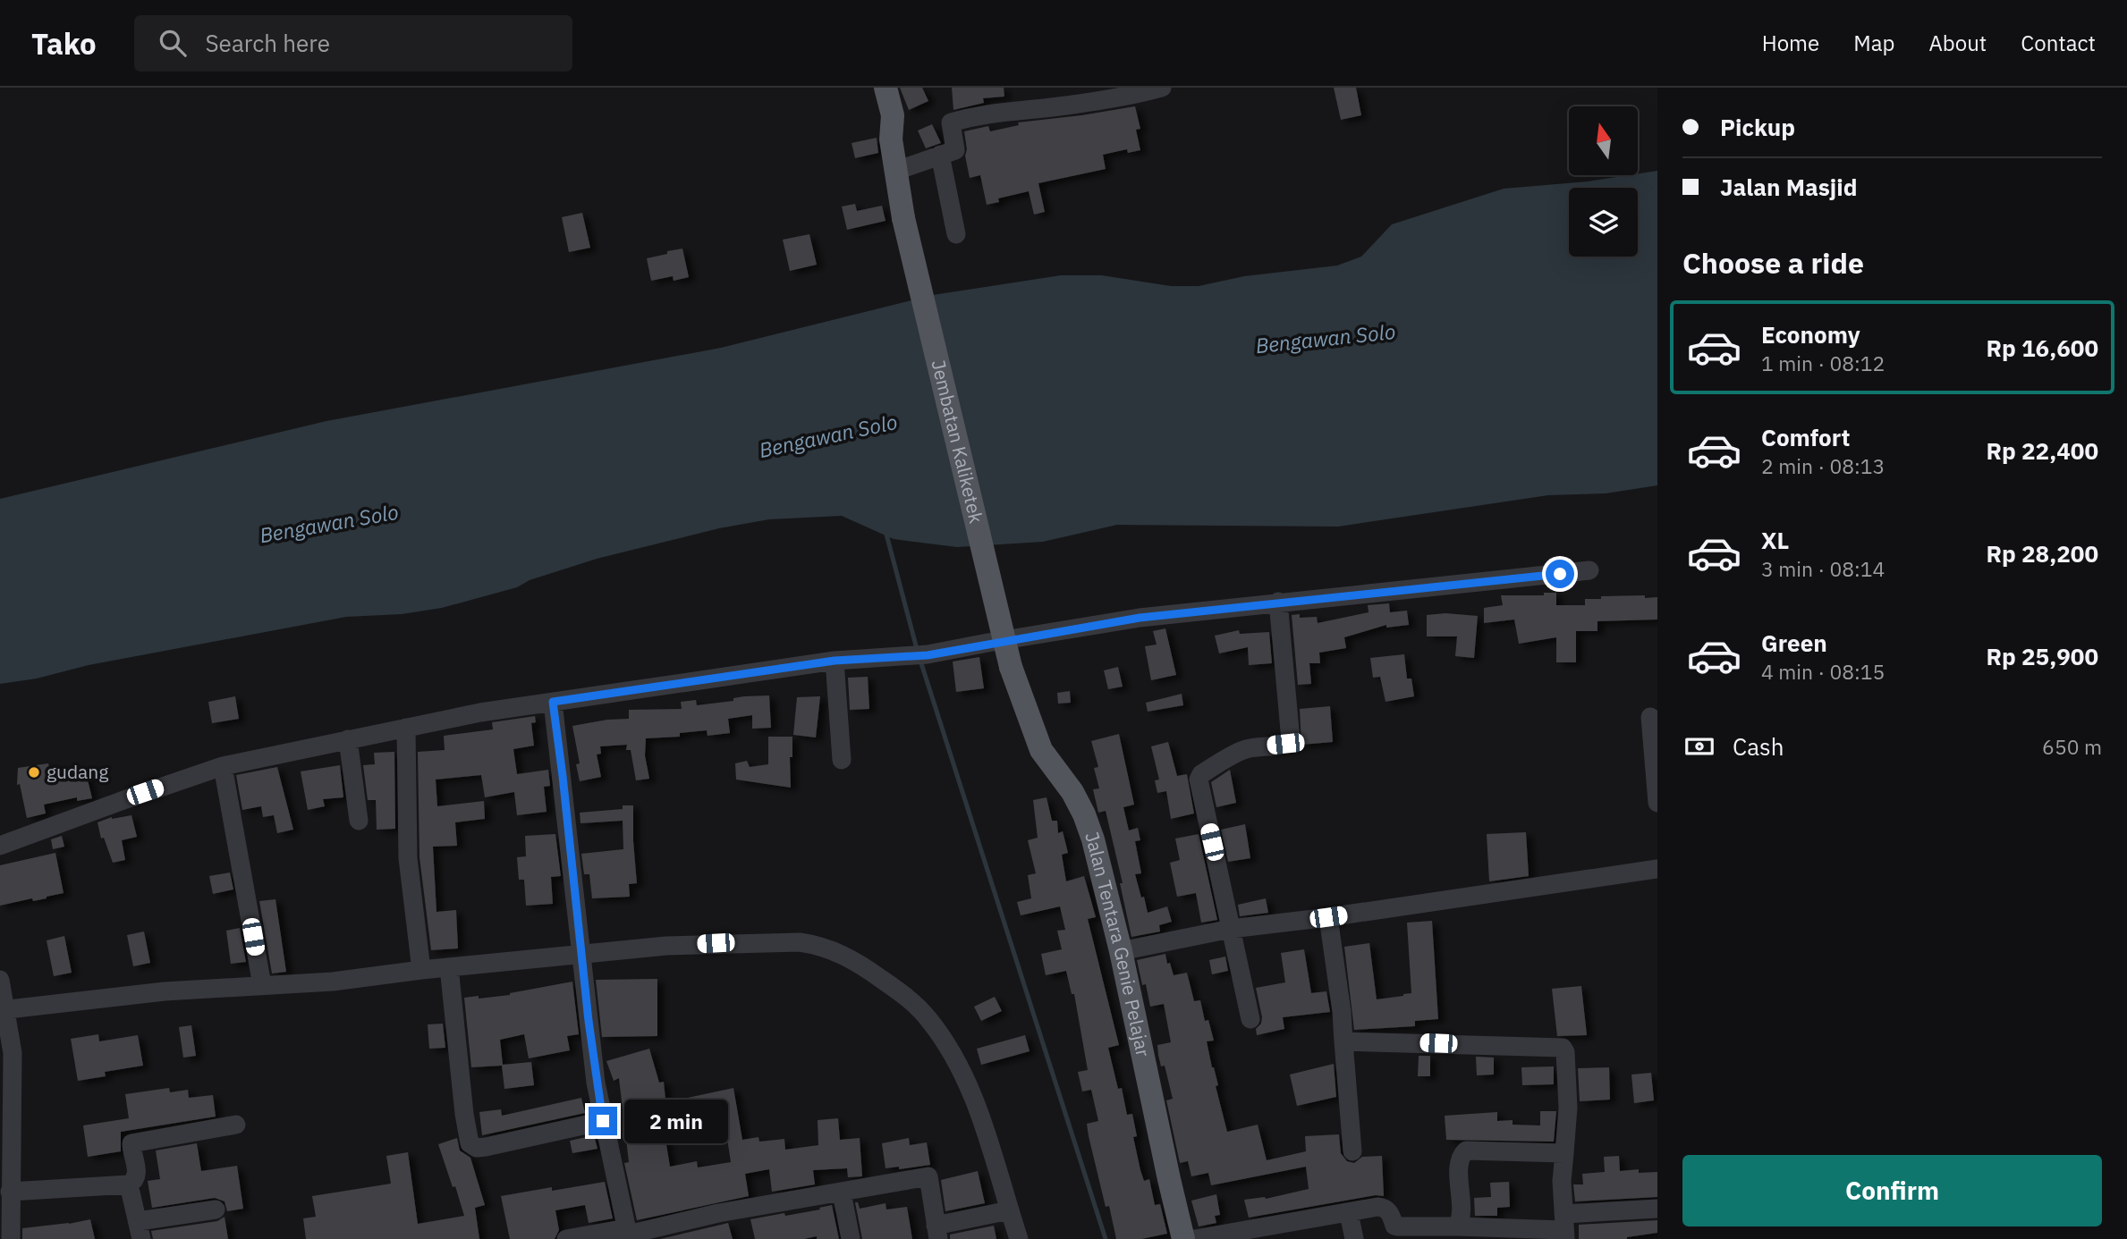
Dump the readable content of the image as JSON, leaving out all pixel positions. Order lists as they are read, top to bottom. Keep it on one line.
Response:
{"streets":{"main road":["Jembatan Kaliketek","Jalan Tentara Genie Pelajar"]},"crossings":[["Jembatan Kaliketek","Jalan Tentara Genie Pelajar"]],"water":["Bengawan Solo"],"places":["gudang"],"north":"top","page":{"header":"Tako","search":"Search here","nav":["Home","Map","About","Contact"],"banner":["Pickup","Jalan Masjid"],"heading":"Choose a ride","list":[{"name":"Economy","note":"1 min · 08:12","value":"Rp 16,600"},{"name":"Comfort","note":"2 min · 08:13","value":"Rp 22,400"},{"name":"XL","note":"3 min · 08:14","value":"Rp 28,200"},{"name":"Green","note":"4 min · 08:15","value":"Rp 25,900"}],"pay":["Cash","650 m"],"bubble":"2 min","buttons":"Confirm"}}
